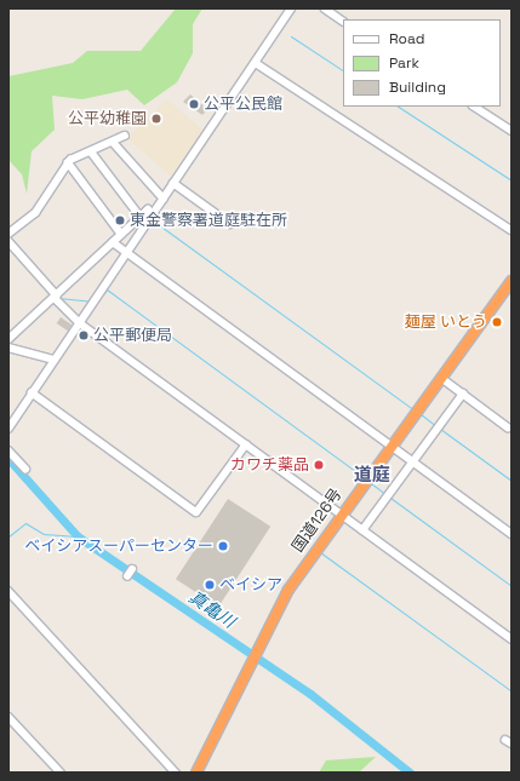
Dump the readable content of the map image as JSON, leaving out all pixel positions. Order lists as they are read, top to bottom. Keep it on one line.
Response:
{"streets":{"highway":["国道126号"]},"districts":["道庭"],"water":["真亀川"],"places":["公平公民館","公平幼稚園","東金警察署道庭駐在所","麺屋 いとう","公平郵便局","カワチ薬品","ベイシアスーパーセンター","ベイシア"],"legend":["Road","Park","Building"]}
